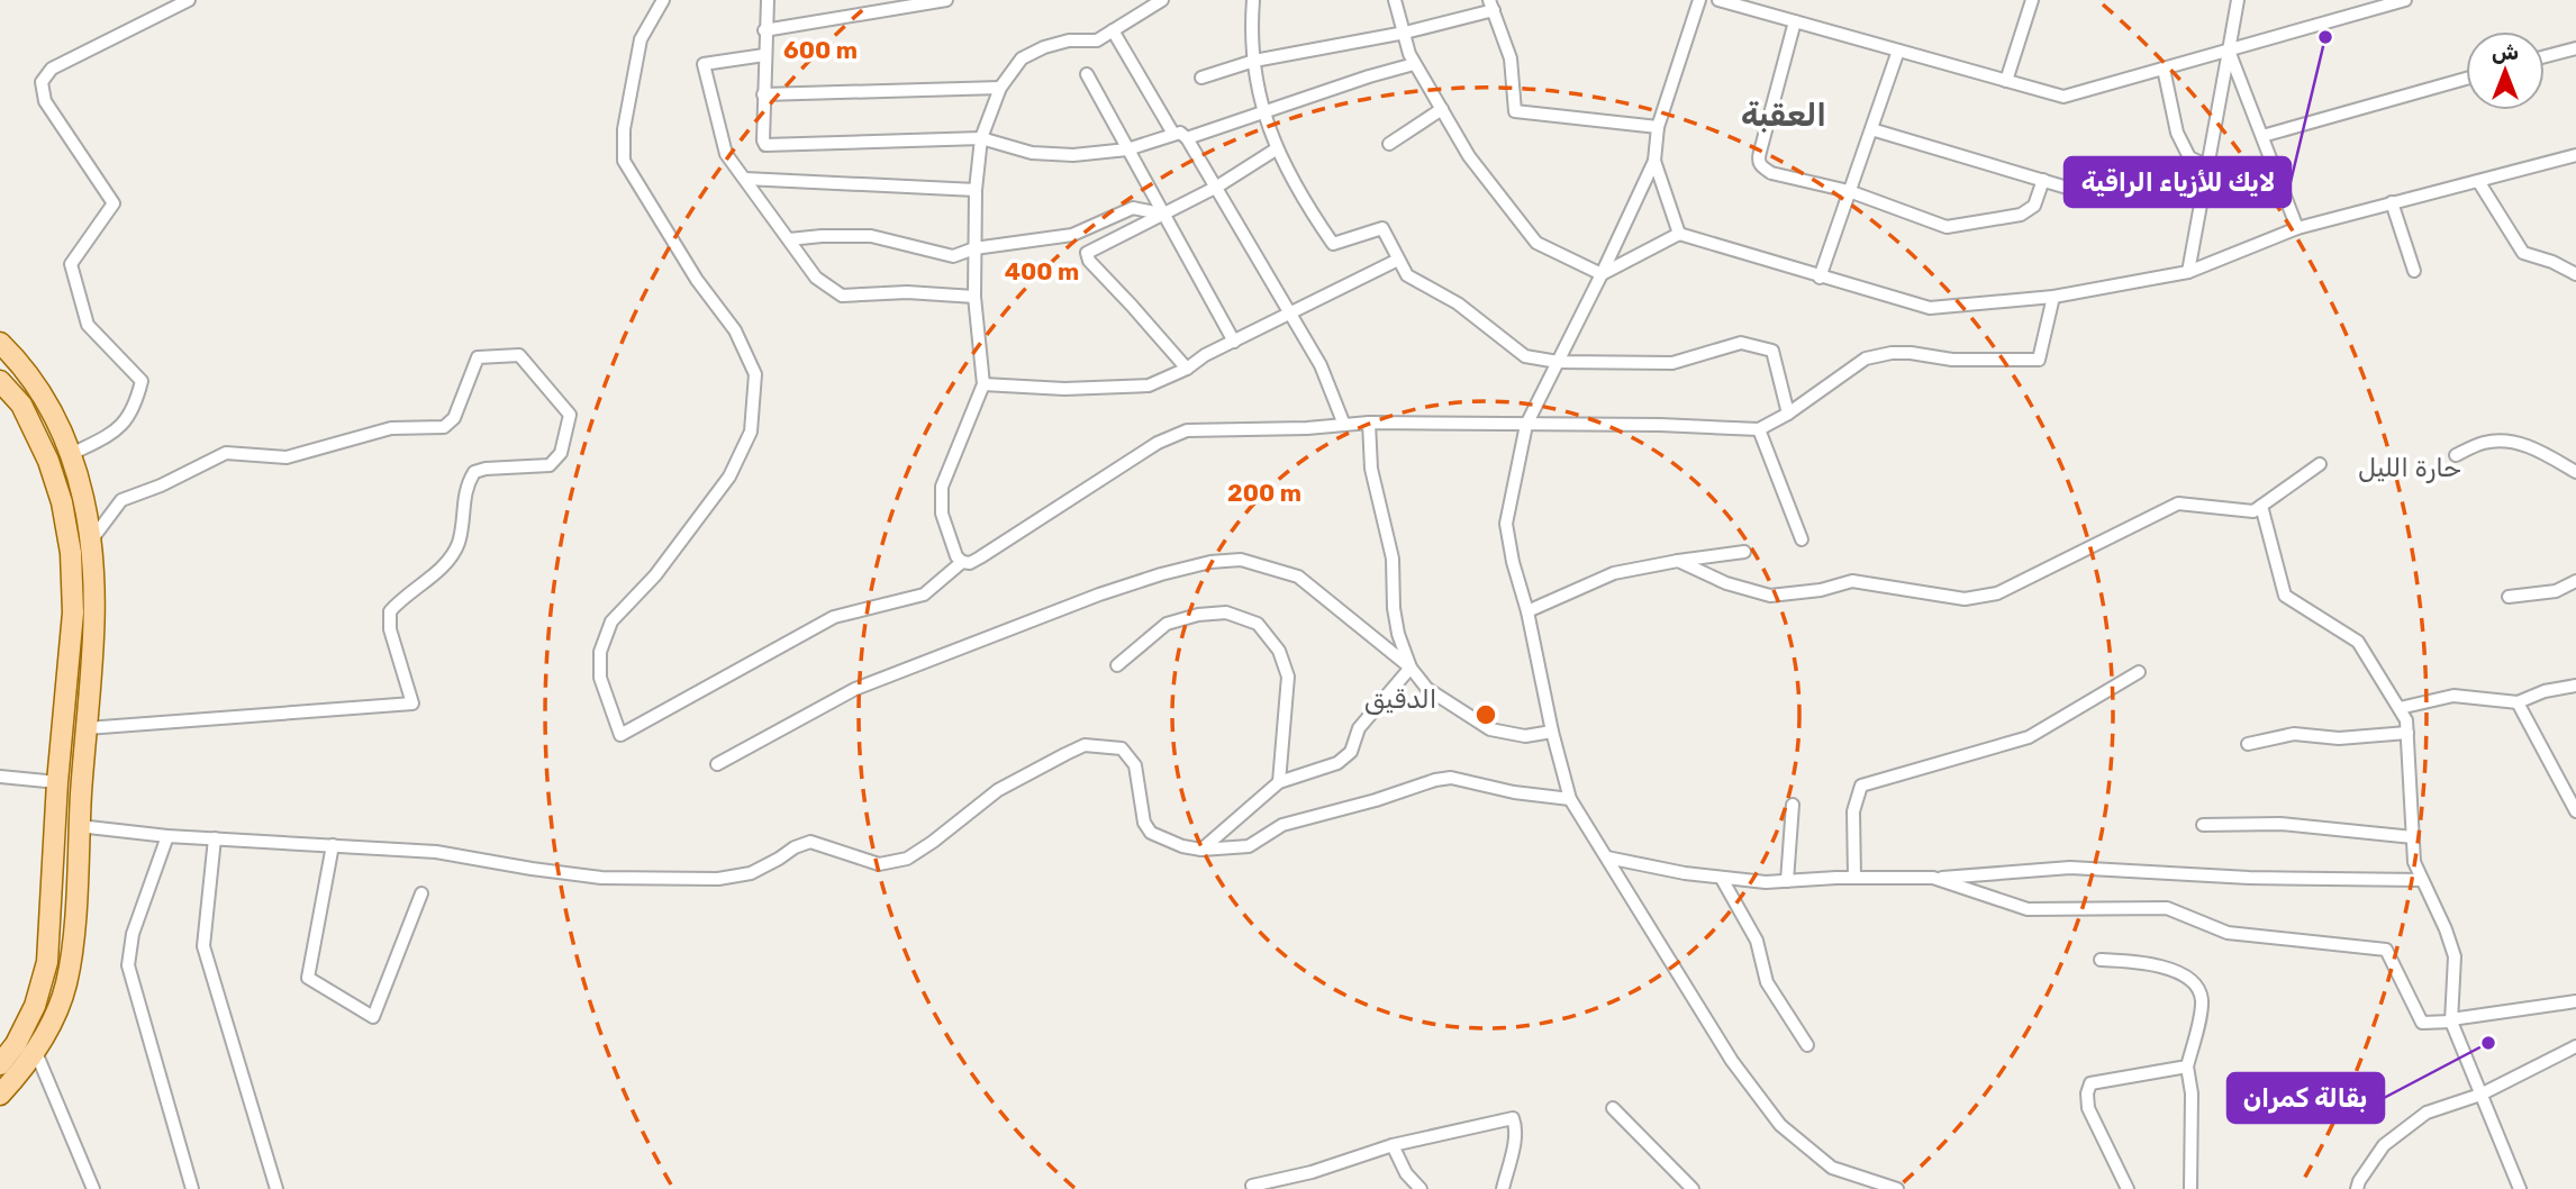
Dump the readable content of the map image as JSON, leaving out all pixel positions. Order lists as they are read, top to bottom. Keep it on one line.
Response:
{"districts":["العقبة","حارة الليل","الدقيق"],"places":["لايك للأزياء الراقية","بقالة كمران"],"north":"top","rings":["600 m","400 m","200 m"]}
